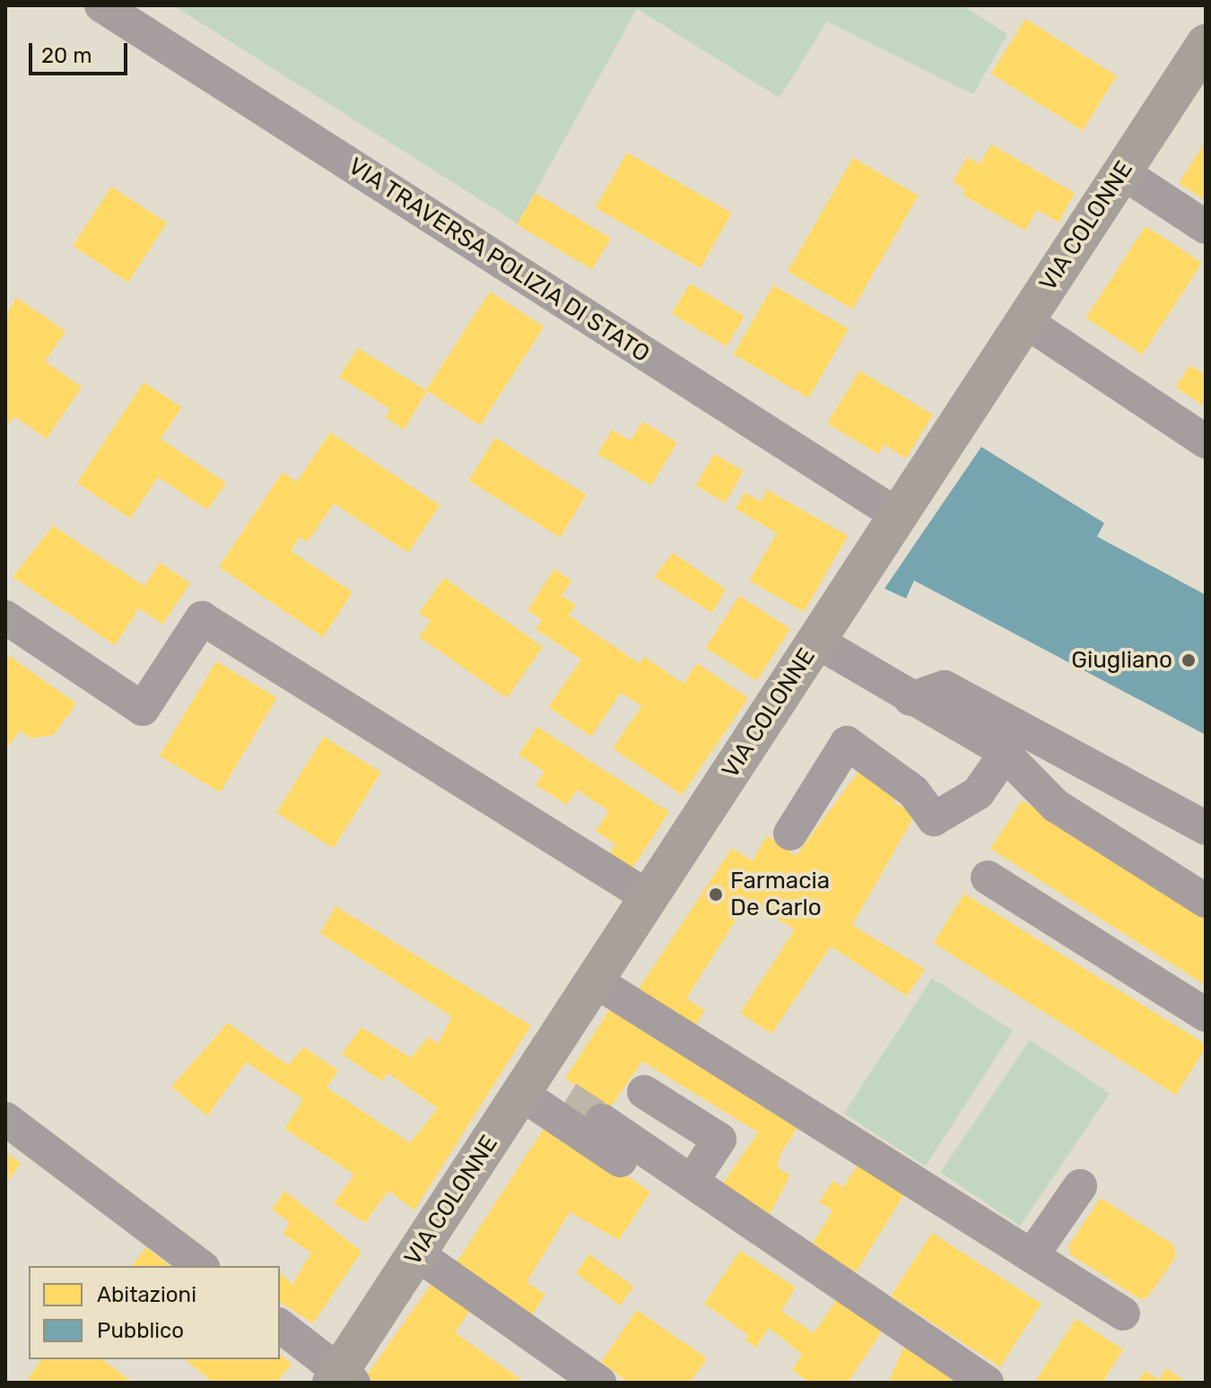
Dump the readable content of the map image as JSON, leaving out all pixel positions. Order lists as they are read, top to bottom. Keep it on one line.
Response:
{"streets":{"main road":["VIA COLONNE"],"street":["VIA TRAVERSA POLIZIA DI STATO"]},"crossings":[["VIA COLONNE","VIA TRAVERSA POLIZIA DI STATO"]],"places":["Giugliano","Farmacia De Carlo"],"legend":["Abitazioni","Pubblico"],"scale_bar":"20 m"}
